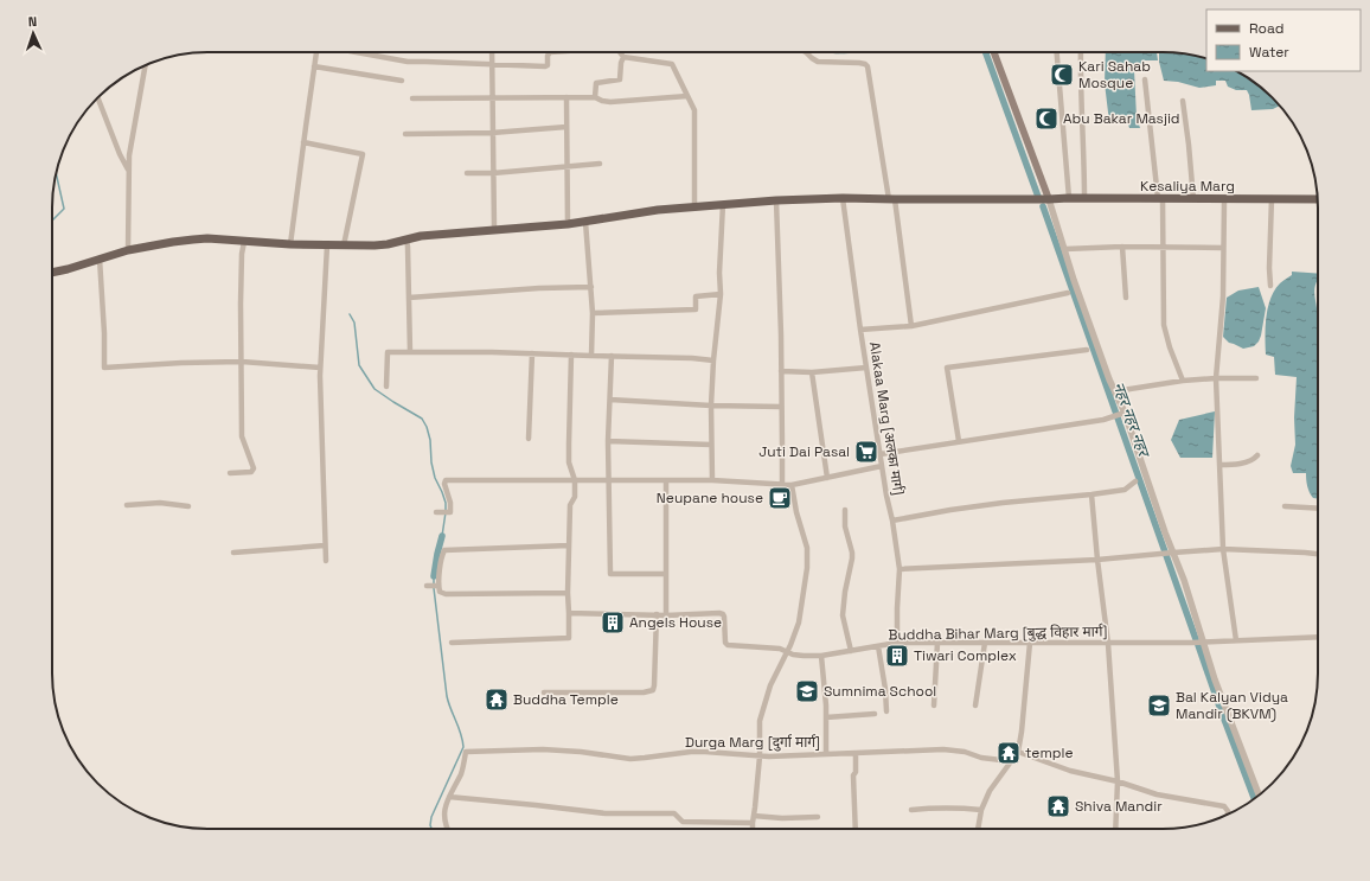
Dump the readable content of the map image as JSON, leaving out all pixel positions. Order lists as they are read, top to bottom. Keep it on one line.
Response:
{"streets":{"main road":["Kesaliya Marg"],"street":["Alakaa Marg [अलका मार्ग]","Buddha Bihar Marg [बुद्ध विहार मार्ग]","Durga Marg [दुर्गा मार्ग]"]},"crossings":[["Kesaliya Marg","Alakaa Marg [अलका मार्ग]"],["Alakaa Marg [अलका मार्ग]","Buddha Bihar Marg [बुद्ध विहार मार्ग]"]],"water":["नहर नहर नहर"],"places":{"mosque":["Kari Sahab Mosque","Abu Bakar Masjid"],"supermarket":["Juti Dai Pasal"],"cafe":["Neupane house"],"building":["Angels House","Tiwari Complex"],"school or university":["Sumnima School","Bal Kalyan Vidya Mandir (BKVM)"],"temple":["Buddha Temple","temple","Shiva Mandir"]},"legend":["Road","Water"],"north":"top"}
